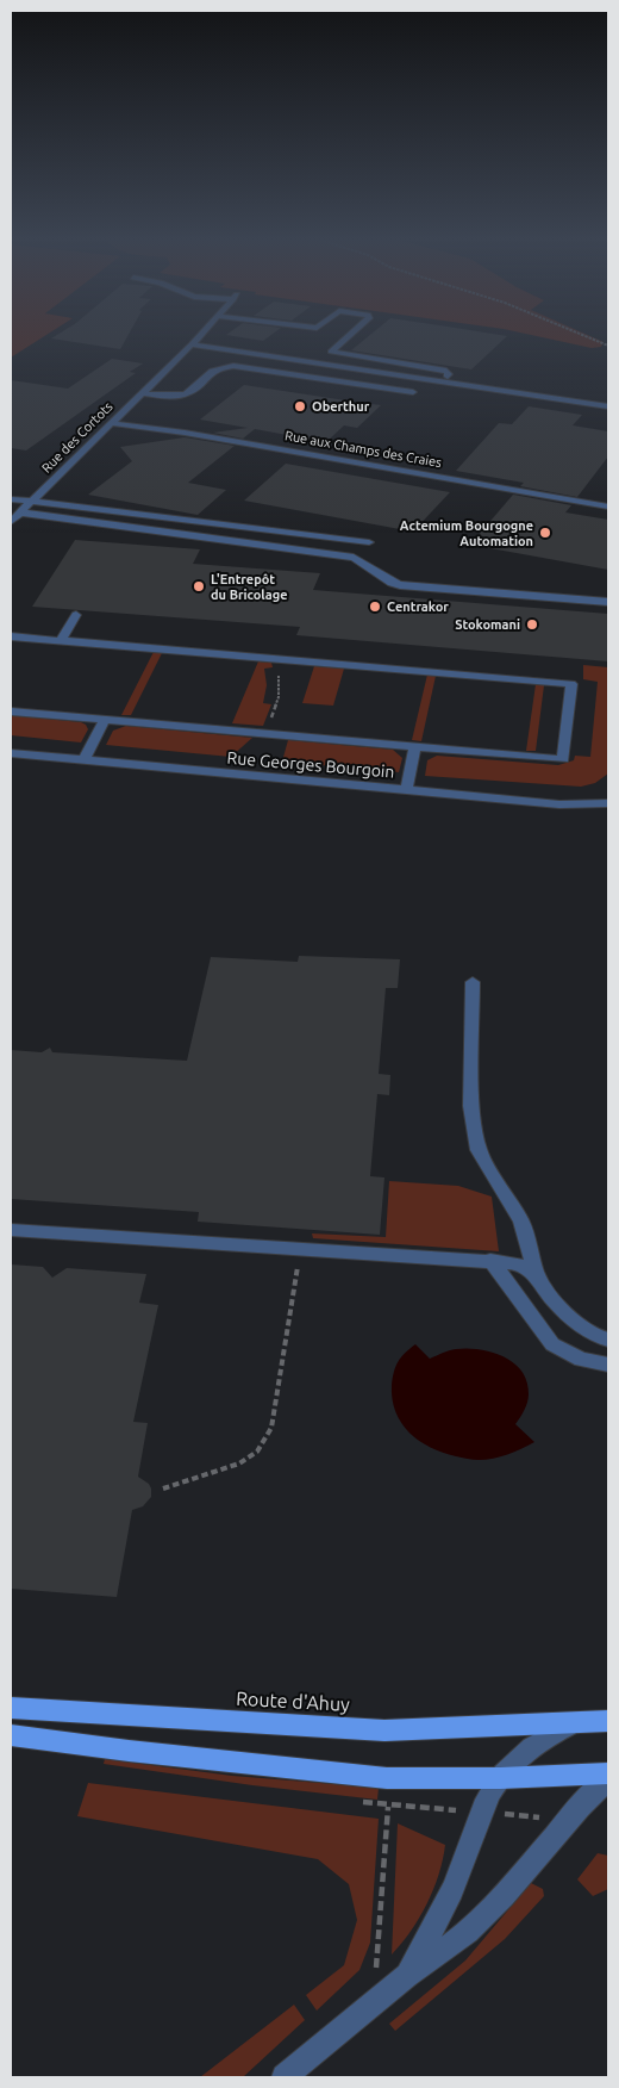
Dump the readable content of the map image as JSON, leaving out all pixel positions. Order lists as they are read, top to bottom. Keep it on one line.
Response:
{"streets":{"main road":["Route d'Ahuy"],"street":["Rue des Cortots","Rue aux Champs des Craies","Rue Georges Bourgoin"]},"crossings":[["Rue des Cortots","Rue aux Champs des Craies"]],"places":["Oberthur","Actemium Bourgogne Automation","L'Entrepôt du Bricolage","Centrakor","Stokomani"]}
